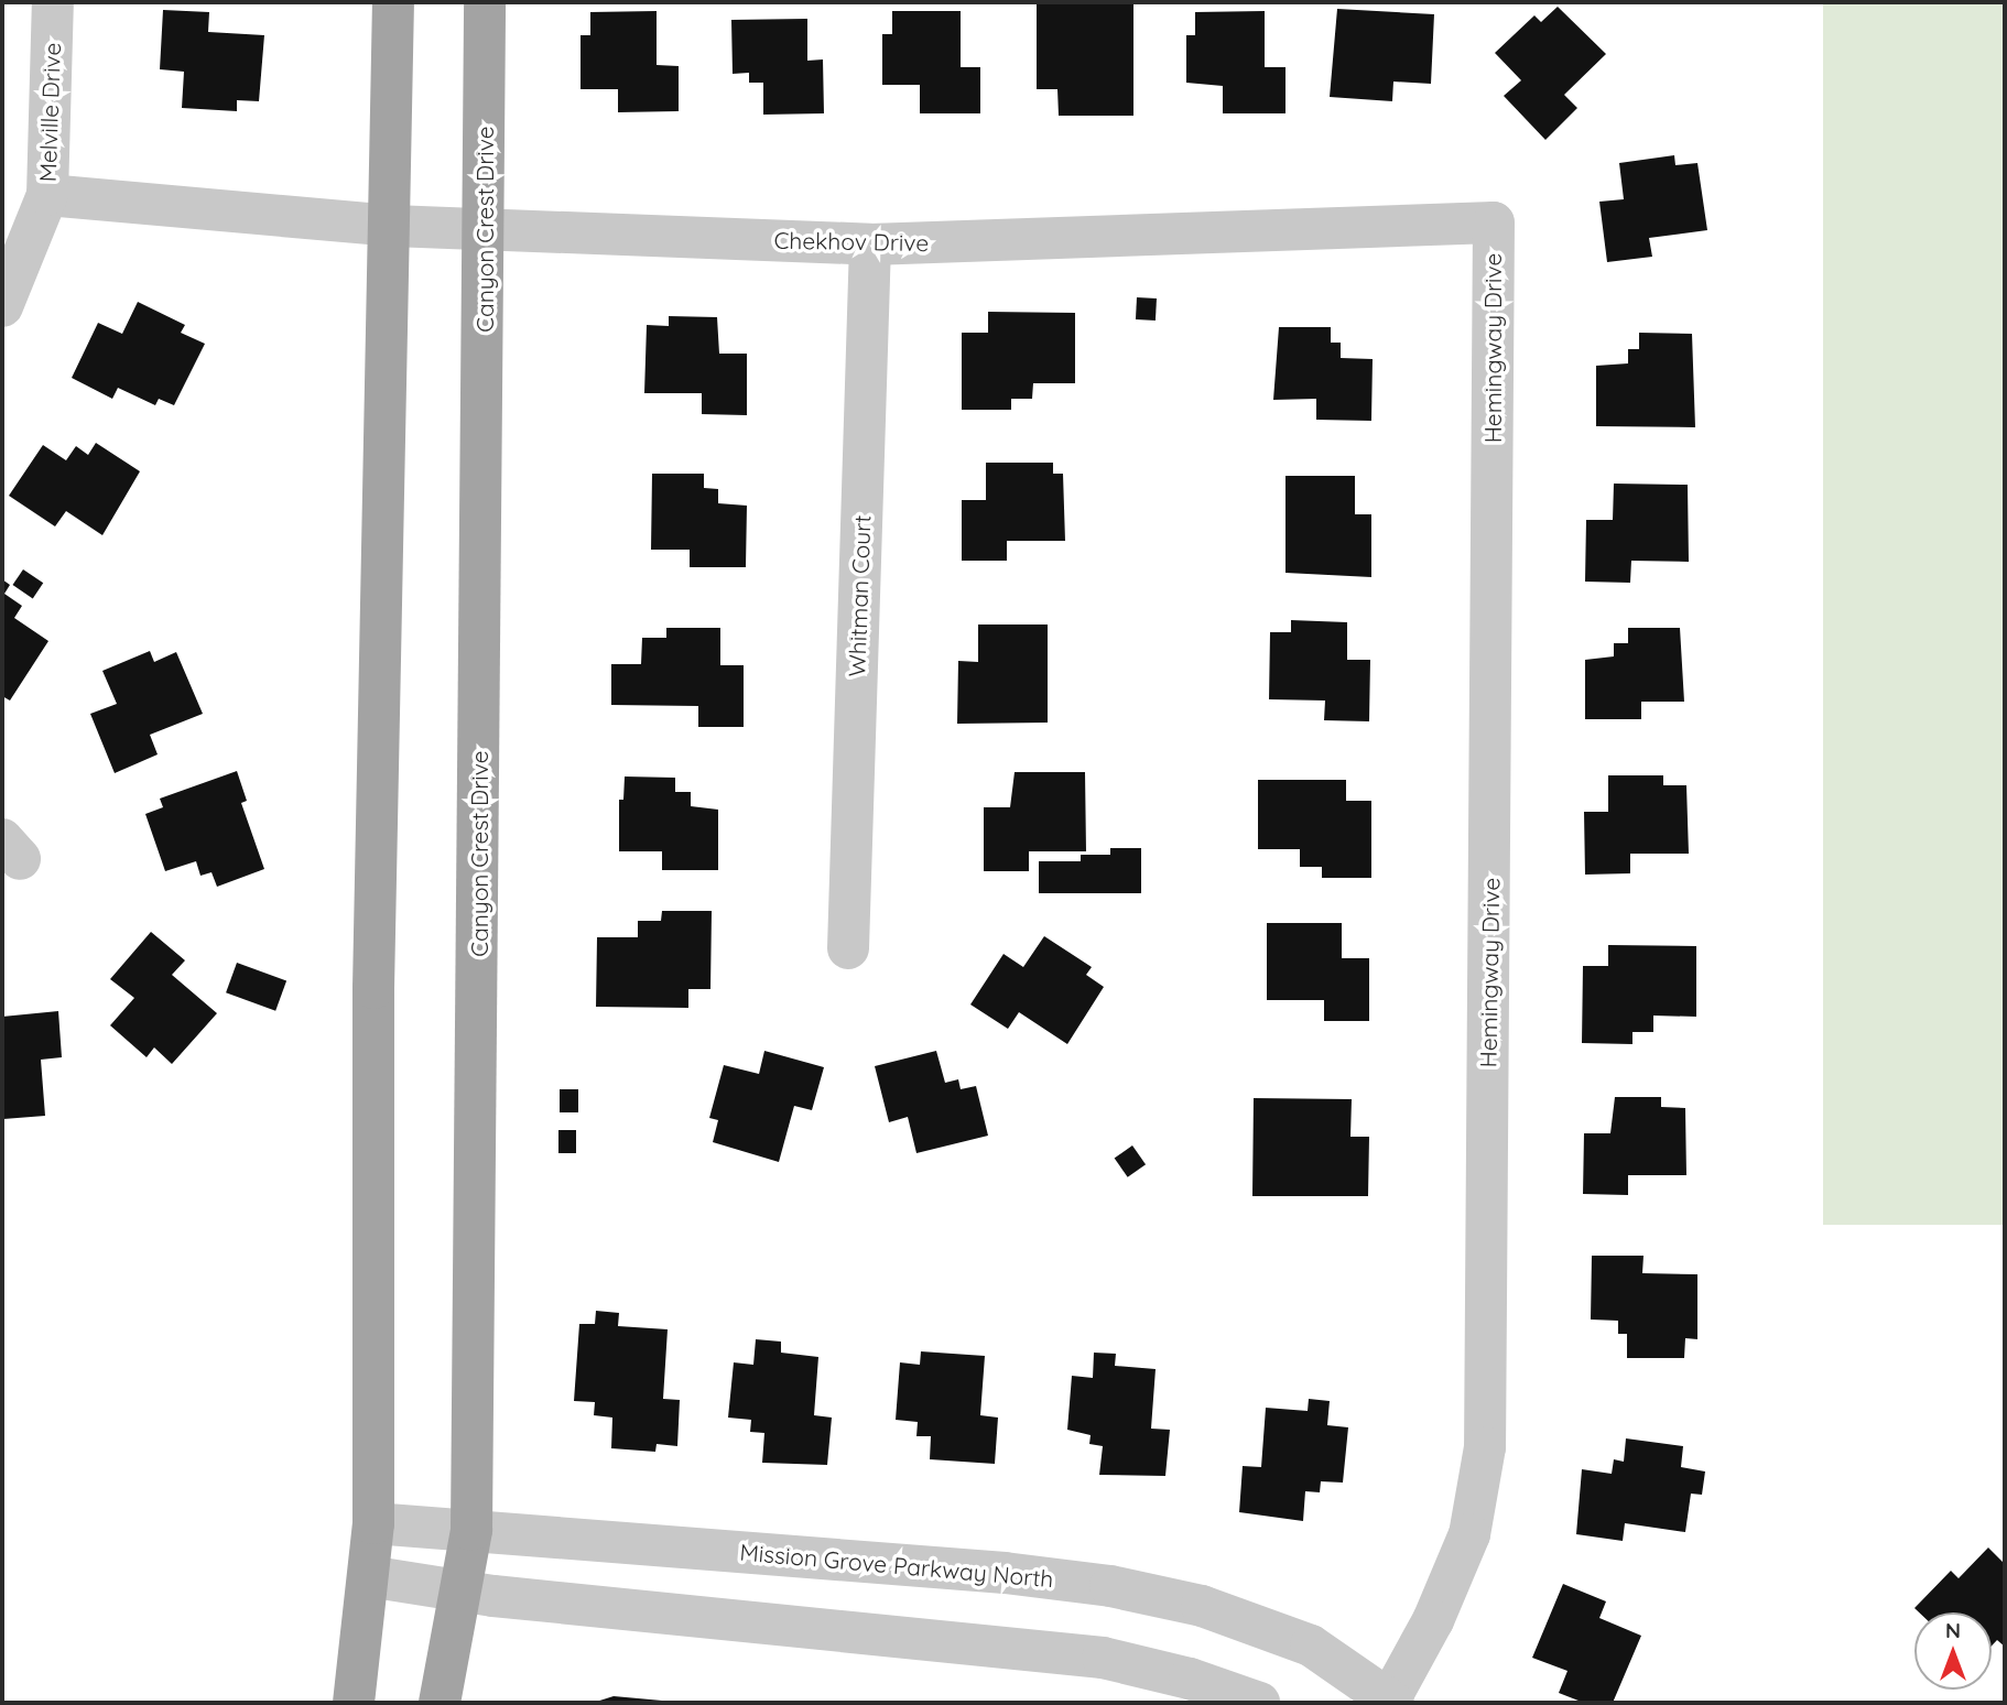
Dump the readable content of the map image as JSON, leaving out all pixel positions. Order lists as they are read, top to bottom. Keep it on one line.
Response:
{"streets":{"main road":["Canyon Crest Drive"],"street":["Melville Drive","Chekhov Drive","Hemingway Drive","Whitman Court","Mission Grove Parkway North"]},"crossings":[["Melville Drive","Chekhov Drive"],["Canyon Crest Drive","Chekhov Drive"],["Canyon Crest Drive","Mission Grove Parkway North"],["Chekhov Drive","Hemingway Drive"],["Chekhov Drive","Whitman Court"],["Hemingway Drive","Mission Grove Parkway North"]],"north":"top"}
